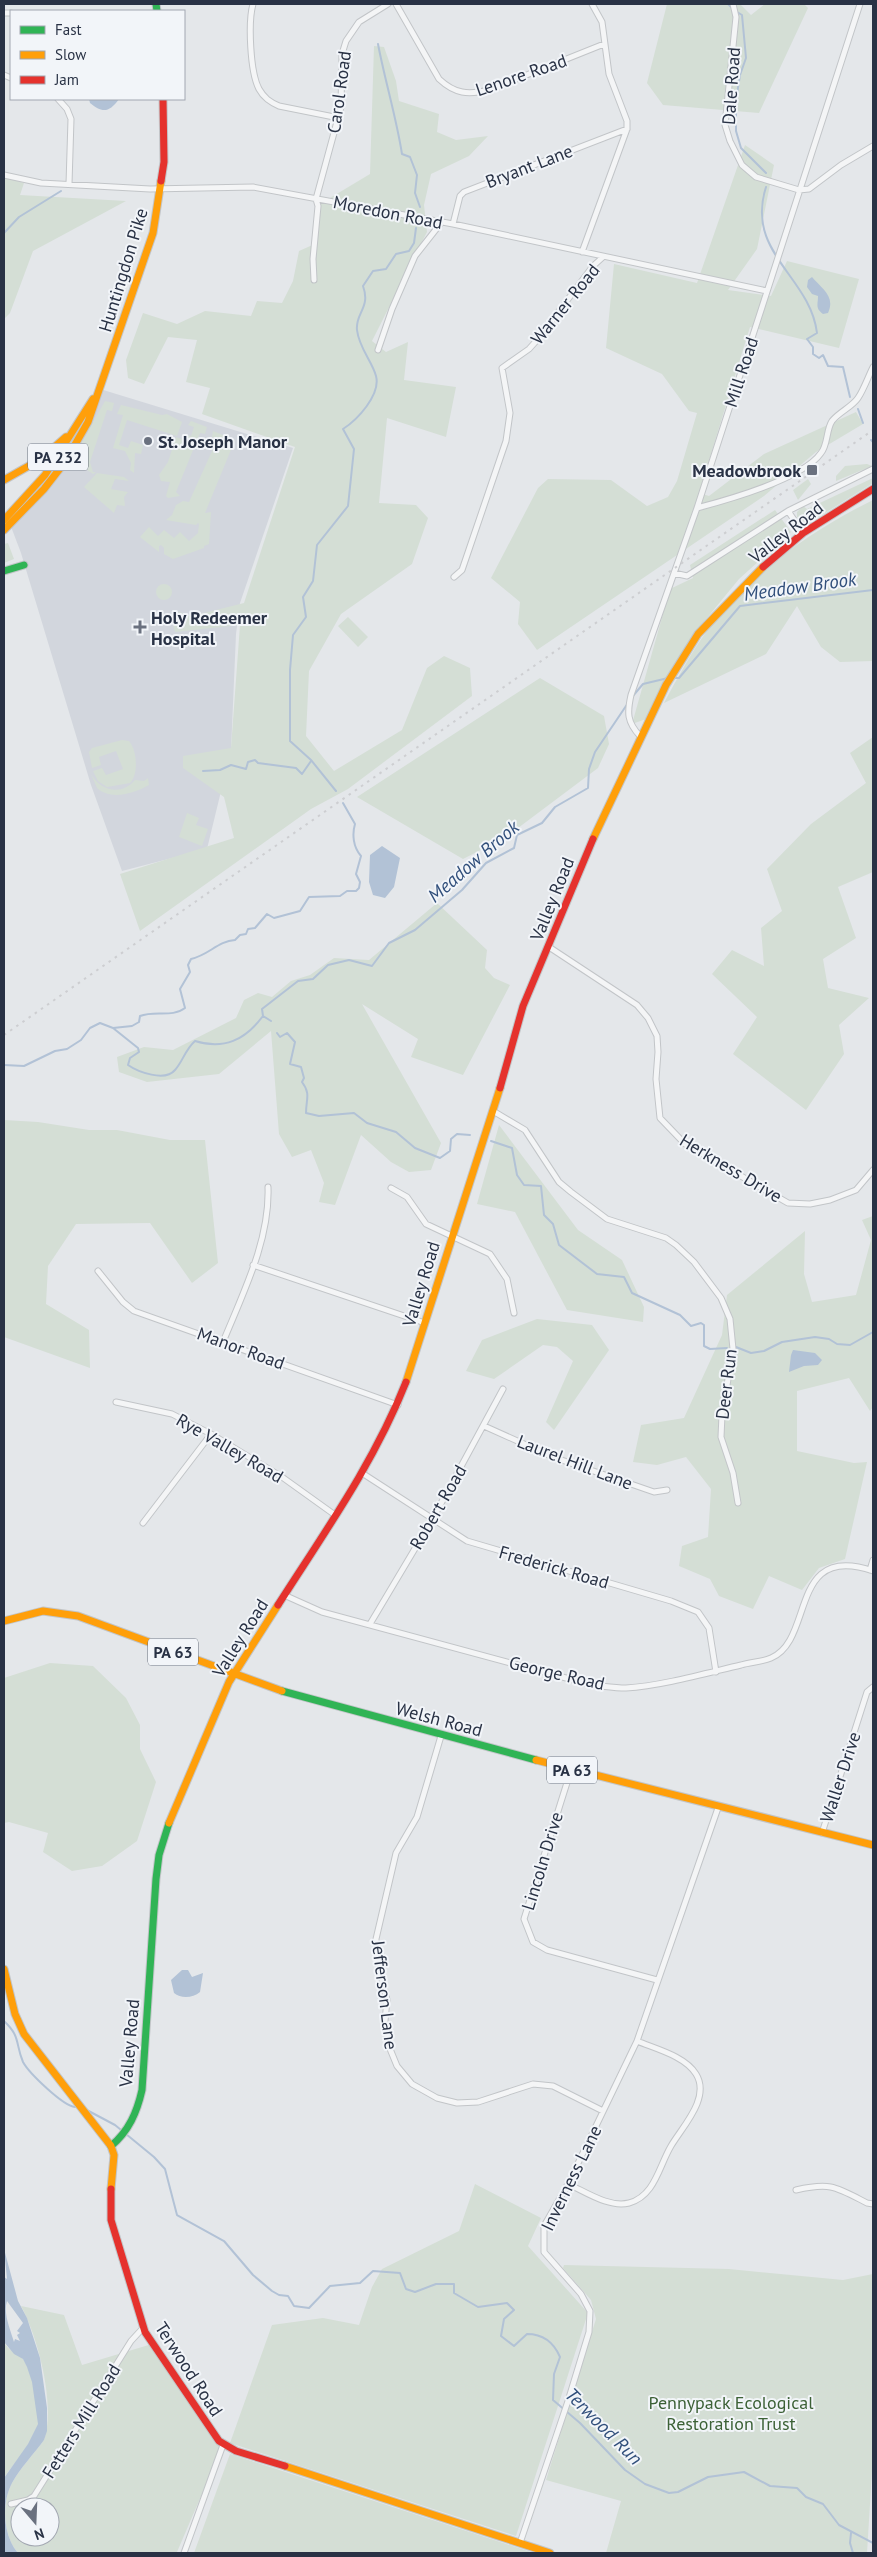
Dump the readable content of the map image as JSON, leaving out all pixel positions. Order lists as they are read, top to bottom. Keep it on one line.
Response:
{"streets":{"main road":["Huntingdon Pike","PA 232","Valley Road","PA 63","Welsh Road","Terwood Road"],"street":["Lenore Road","Dale Road","Carol Road","Bryant Lane","Moredon Road","Warner Road","Mill Road","Herkness Drive","Manor Road","Deer Run","Rye Valley Road","Laurel Hill Lane","Robert Road","Frederick Road","George Road","Waller Drive","Lincoln Drive","Jefferson Lane","Inverness Lane","Fetters Mill Road"]},"crossings":[["Dale Road","Mill Road"],["Carol Road","Moredon Road"],["Bryant Lane","Moredon Road"],["Bryant Lane","Warner Road"],["Moredon Road","Huntingdon Pike"],["Moredon Road","Warner Road"],["Moredon Road","Mill Road"],["Mill Road","Valley Road"],["Valley Road","Herkness Drive"],["Valley Road","Manor Road"],["Valley Road","Deer Run"],["Valley Road","Rye Valley Road"],["Valley Road","Frederick Road"],["Valley Road","George Road"],["Valley Road","Welsh Road"],["Valley Road","Terwood Road"],["Laurel Hill Lane","Robert Road"],["Robert Road","Frederick Road"],["Robert Road","George Road"],["Frederick Road","George Road"],["Welsh Road","Waller Drive"],["Welsh Road","Lincoln Drive"],["Welsh Road","Jefferson Lane"],["Welsh Road","Inverness Lane"],["Lincoln Drive","Inverness Lane"],["Jefferson Lane","Inverness Lane"],["Terwood Road","Fetters Mill Road"]],"water":["Meadow Brook","Terwood Run"],"parks":["Pennypack Ecological Restoration Trust"],"places":{"other":["St. Joseph Manor"],"transit":["Meadowbrook"],"health":["Holy Redeemer Hospital"]},"legend":["Fast","Slow","Jam"],"north":"bottom"}
